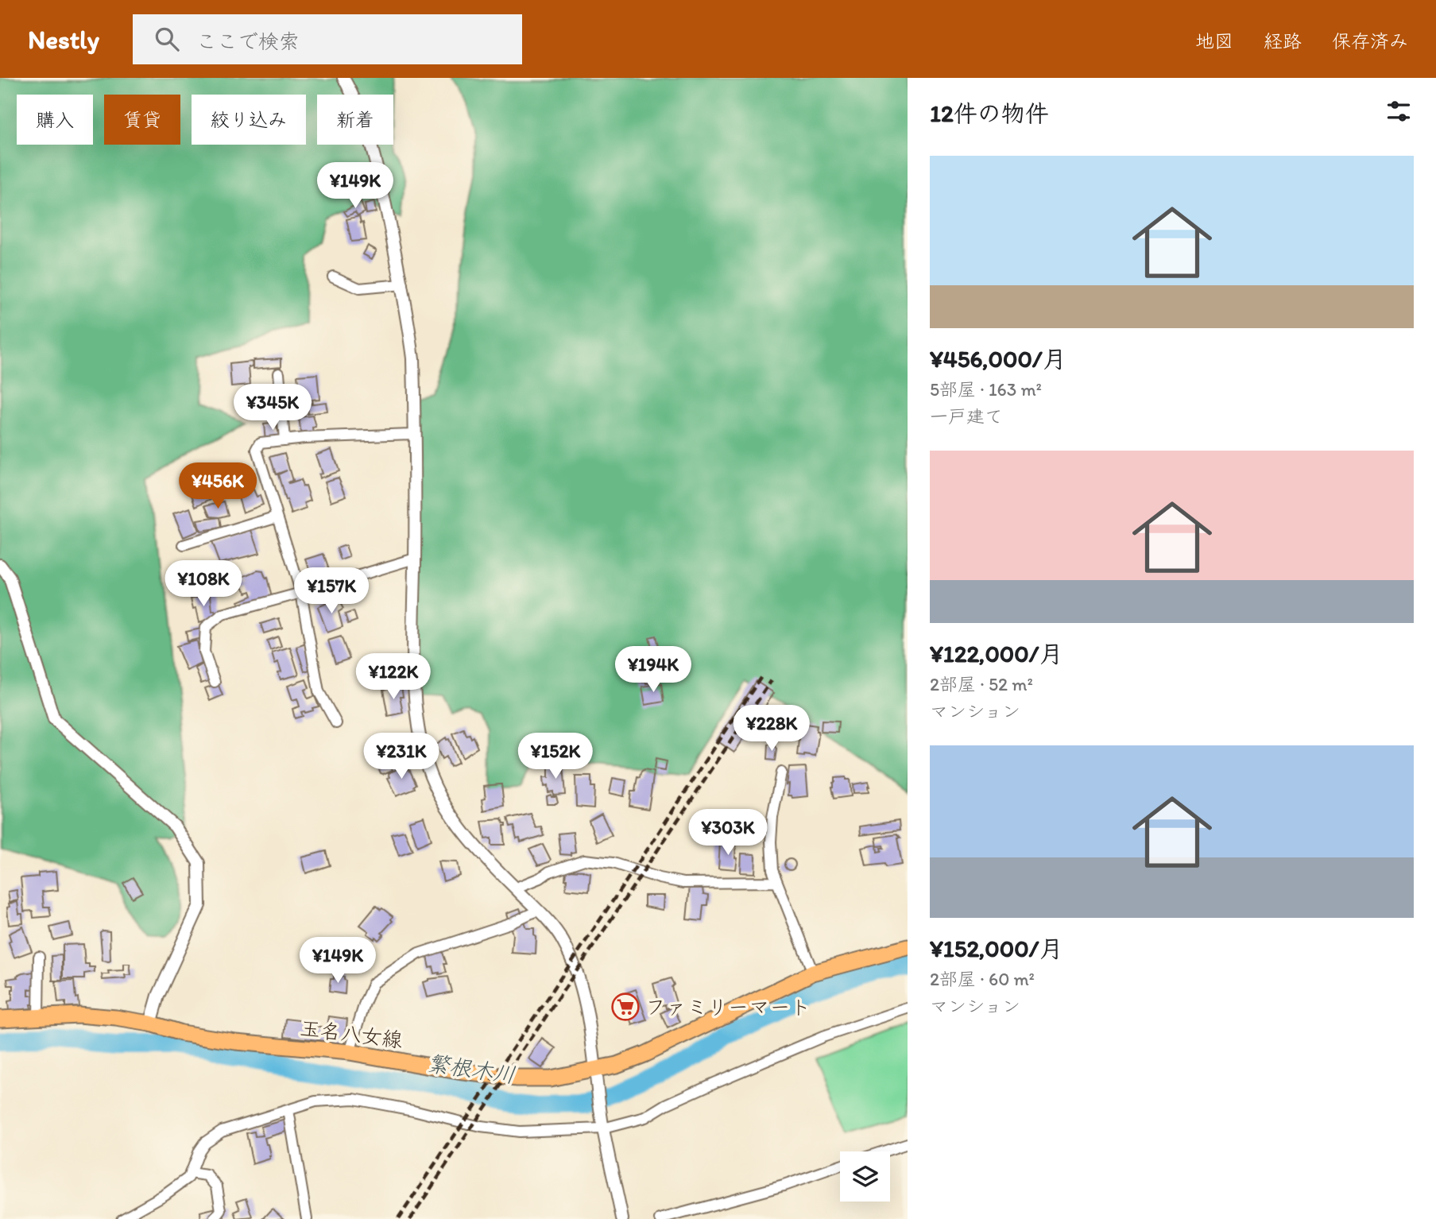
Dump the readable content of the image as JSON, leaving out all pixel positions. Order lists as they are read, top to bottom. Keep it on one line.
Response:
{"streets":{"main road":["玉名八女線"]},"water":["繁根木川"],"places":{"supermarket":["ファミリーマート"]},"page":{"header":"Nestly","search":"ここで検索","nav":["地図","経路","保存済み"],"heading":"12件の物件","chip":["購入","賃貸","絞り込み","新着"],"list":[{"name":"¥456,000/月","note":"5部屋 · 163 m² · 一戸建て"},{"name":"¥122,000/月","note":"2部屋 · 52 m² · マンション"},{"name":"¥152,000/月","note":"2部屋 · 60 m² · マンション"}],"price":["¥149K","¥345K","¥456K","¥108K","¥157K","¥194K","¥122K","¥228K","¥231K","¥152K","¥303K","¥149K"]}}
